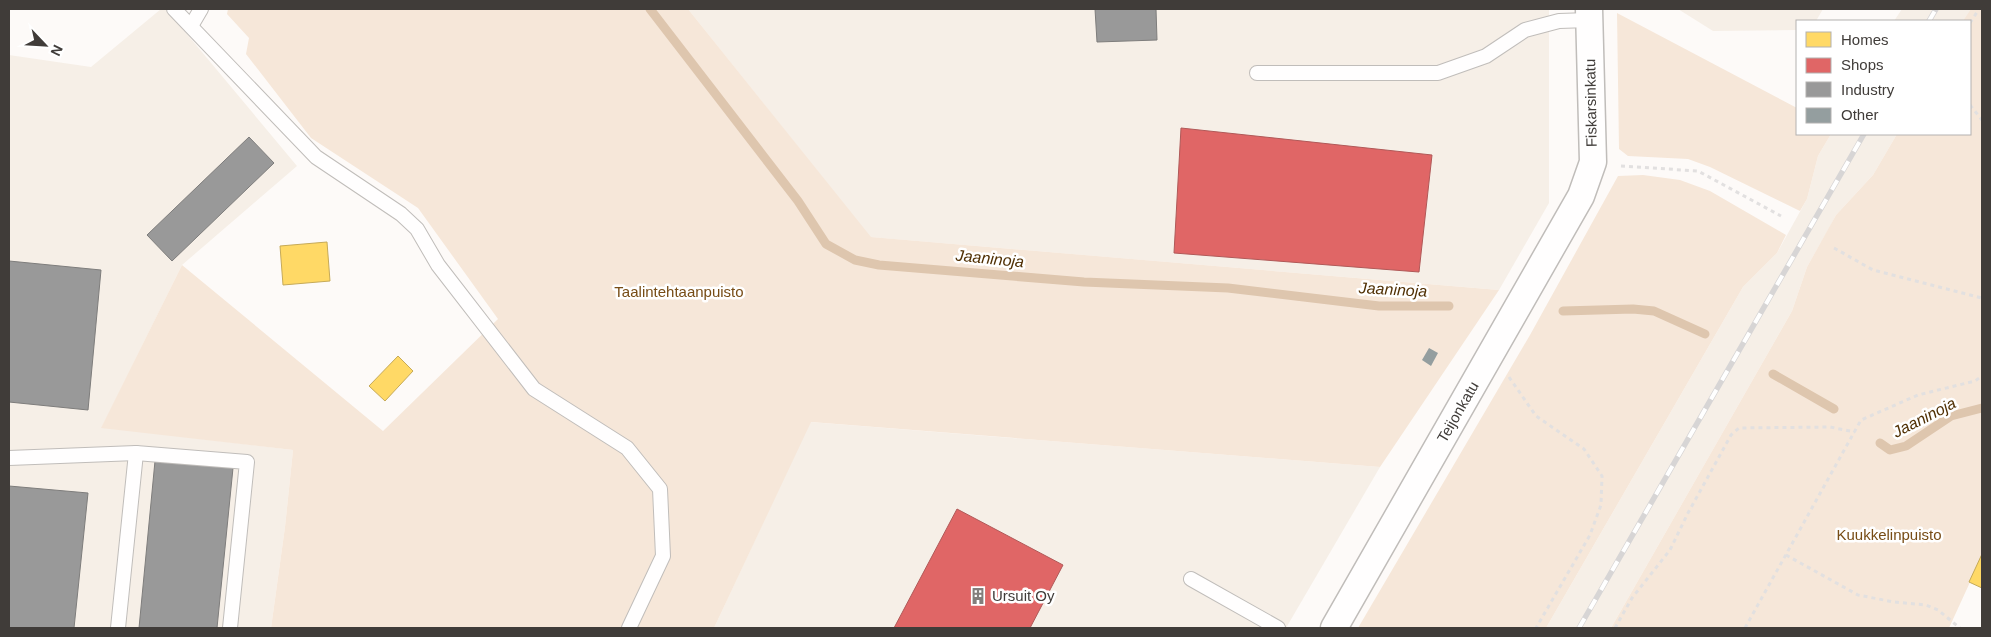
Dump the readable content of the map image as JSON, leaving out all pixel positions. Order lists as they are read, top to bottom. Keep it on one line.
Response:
{"streets":{"street":["Fiskarsinkatu","Teijonkatu"]},"crossings":[["Fiskarsinkatu","Teijonkatu"]],"water":["Jaaninoja"],"parks":["Taalintehtaanpuisto","Kuukkelinpuisto"],"places":{"building":["Ursuit Oy"]},"legend":["Homes","Shops","Industry","Other"],"north":"bottom right"}
